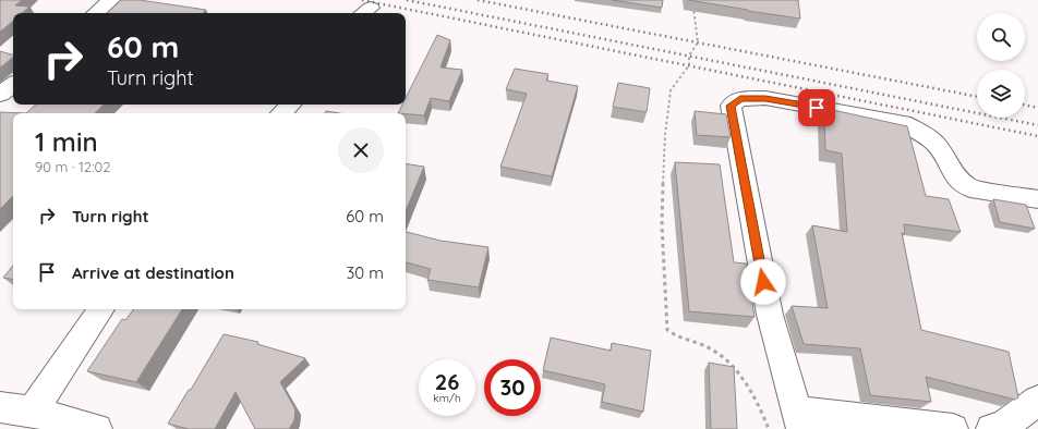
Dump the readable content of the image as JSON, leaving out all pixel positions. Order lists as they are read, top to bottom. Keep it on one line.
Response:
{"page":{"turn":["60 m","Turn right"],"heading":["1 min","90 m · 12:02"],"list":[{"name":"Turn right","value":"60 m"},{"name":"Arrive at destination","value":"30 m"}],"speed":"26 km/h","limit":"30"}}
